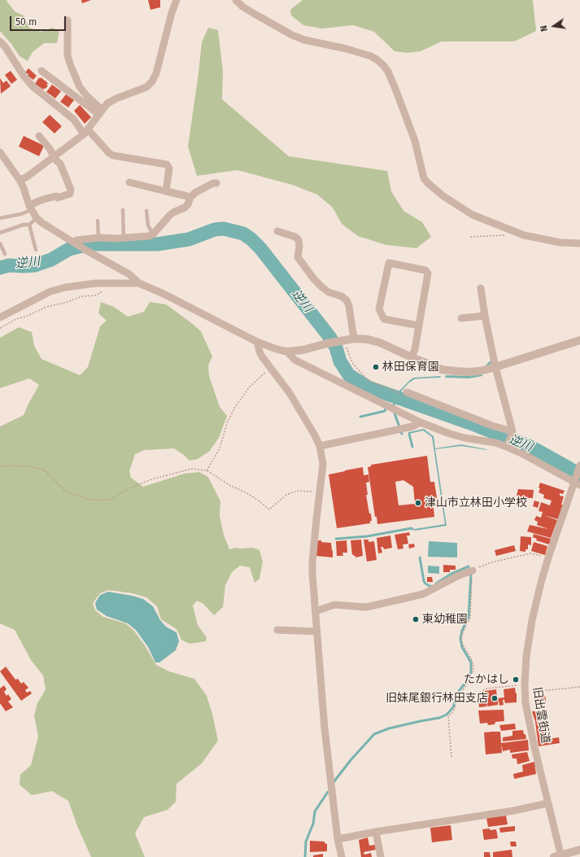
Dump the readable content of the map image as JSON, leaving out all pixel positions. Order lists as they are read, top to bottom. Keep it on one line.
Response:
{"streets":{"street":["旧出雲街道"]},"water":["逆川"],"places":["林田保育園","津山市立林田小学校","東幼稚園","たかはし","旧妹尾銀行林田支店"],"scale_bar":"50 m","north":"left"}
